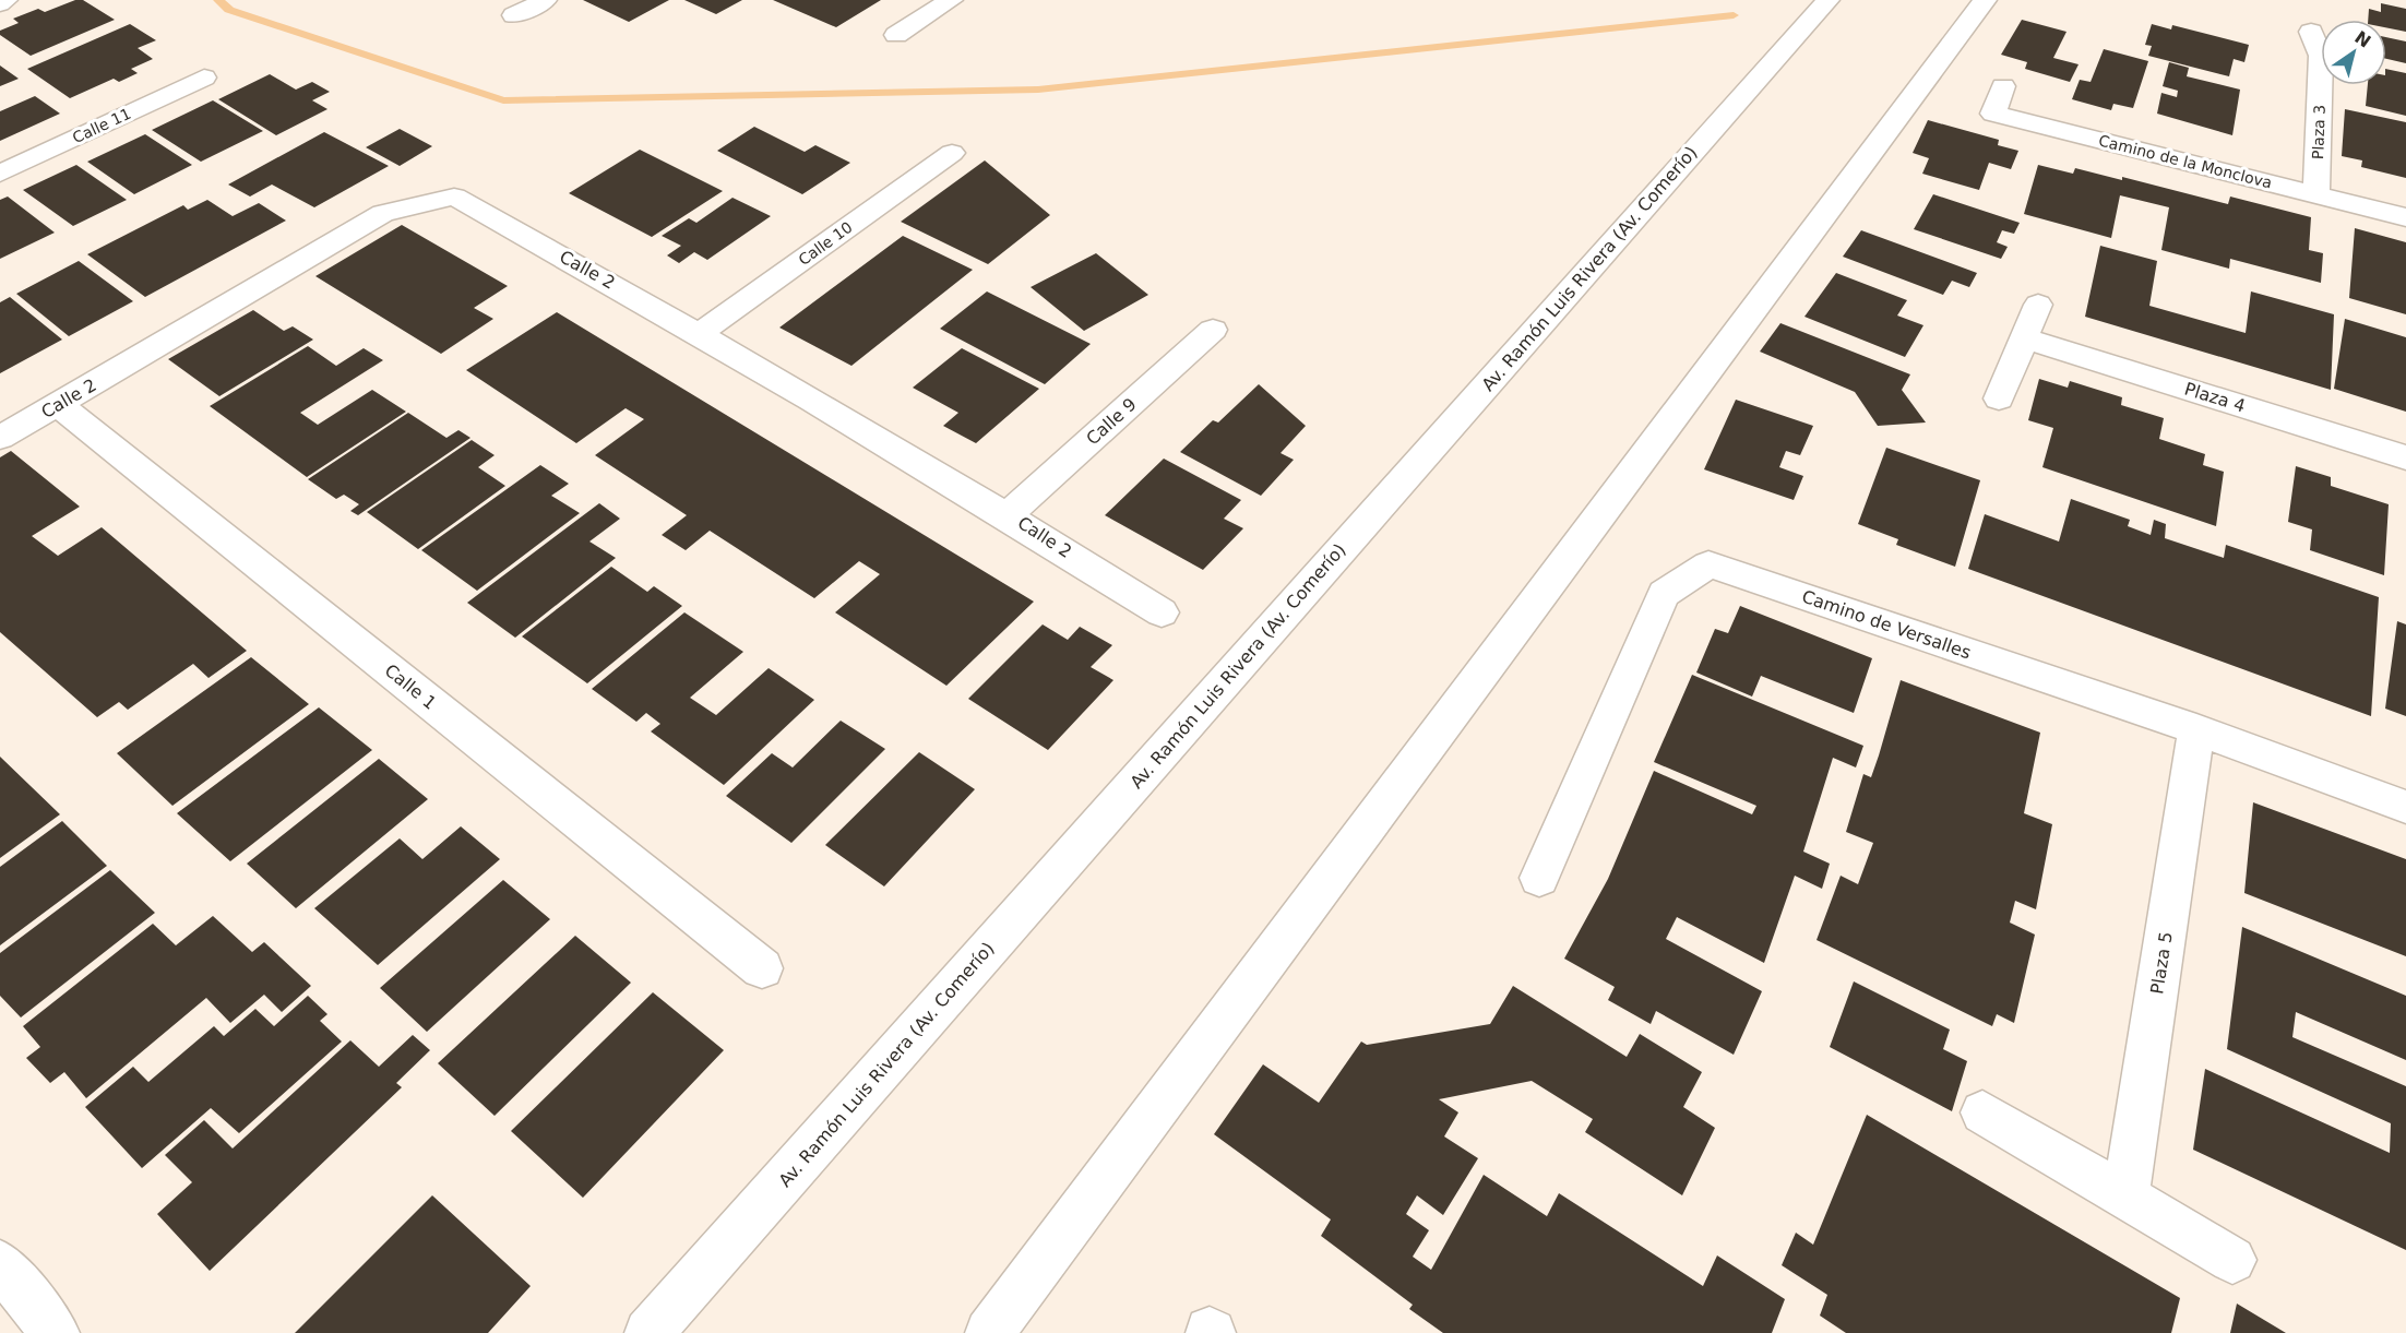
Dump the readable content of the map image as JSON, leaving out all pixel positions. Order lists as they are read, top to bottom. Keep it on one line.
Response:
{"streets":{"street":["Calle 11","Plaza 3","Camino de la Monclova","Calle 10","Av. Ramón Luis Rivera (Av. Comerío)","Calle 2","Plaza 4","Calle 9","Camino de Versalles","Calle 1","Plaza 5"]},"crossings":[["Plaza 3","Camino de la Monclova"],["Calle 10","Calle 2"],["Calle 2","Calle 9"],["Calle 2","Calle 1"],["Camino de Versalles","Plaza 5"]],"north":"top right"}
